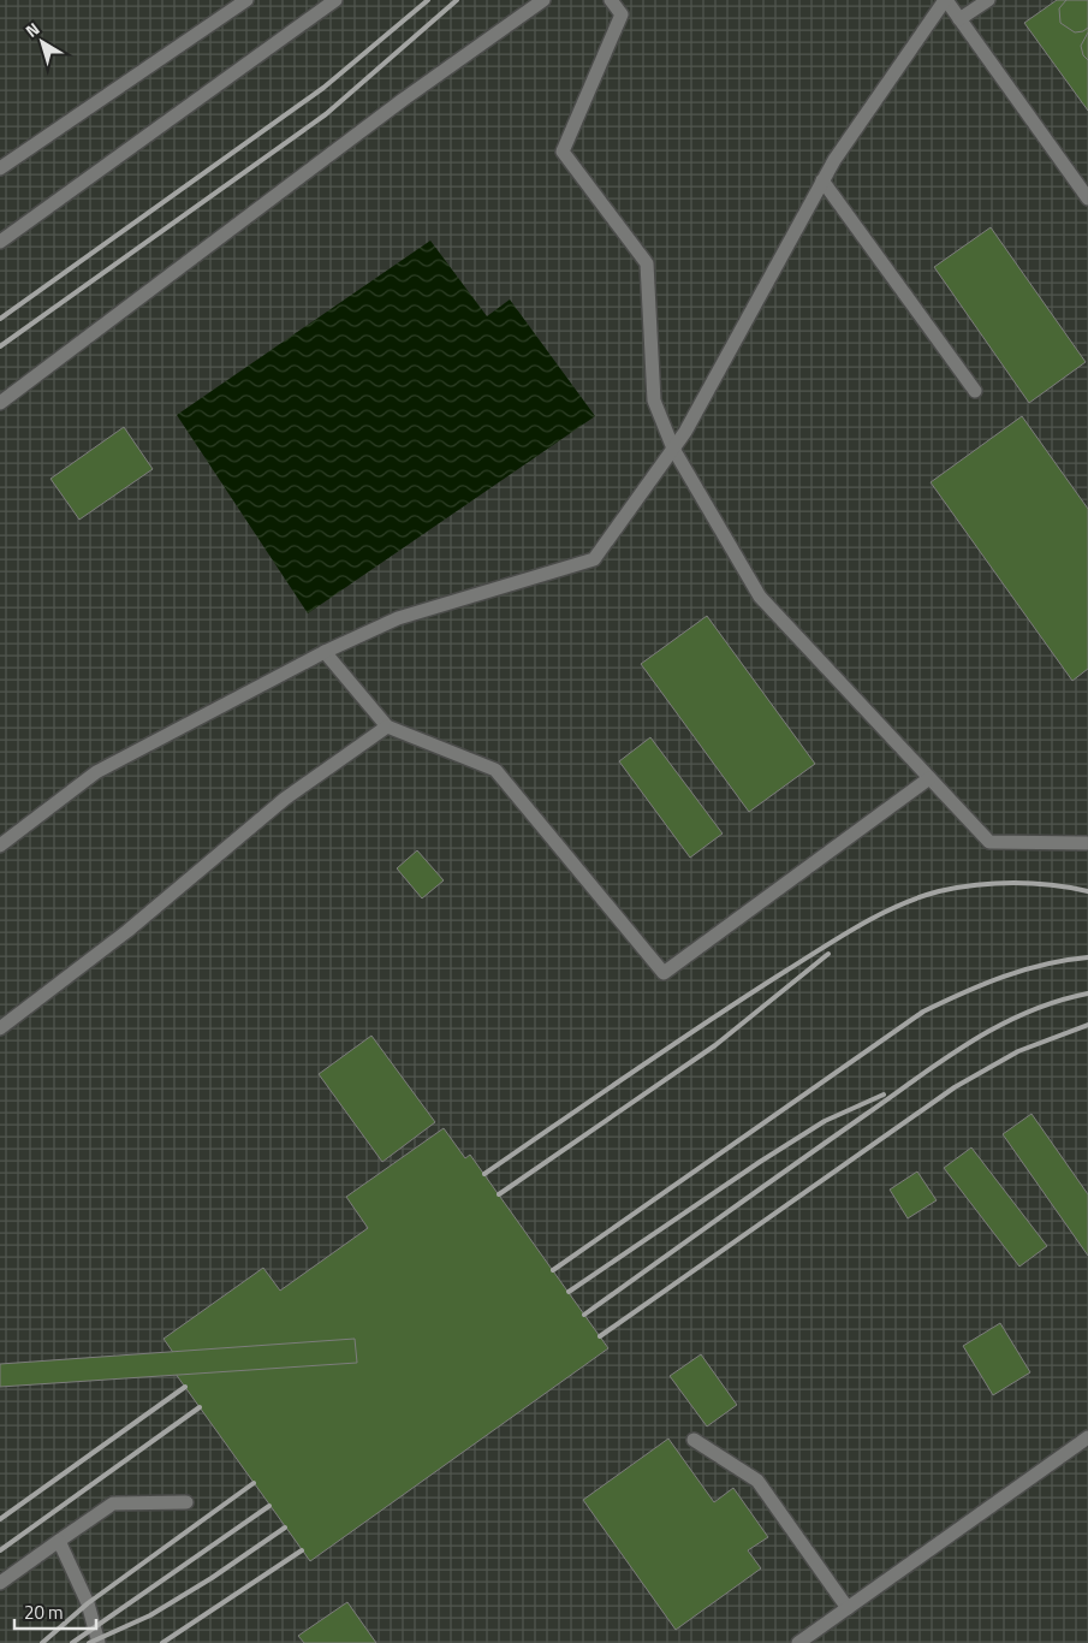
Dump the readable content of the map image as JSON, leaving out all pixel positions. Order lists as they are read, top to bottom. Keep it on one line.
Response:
{"scale_bar":"20 m","north":"top left"}
